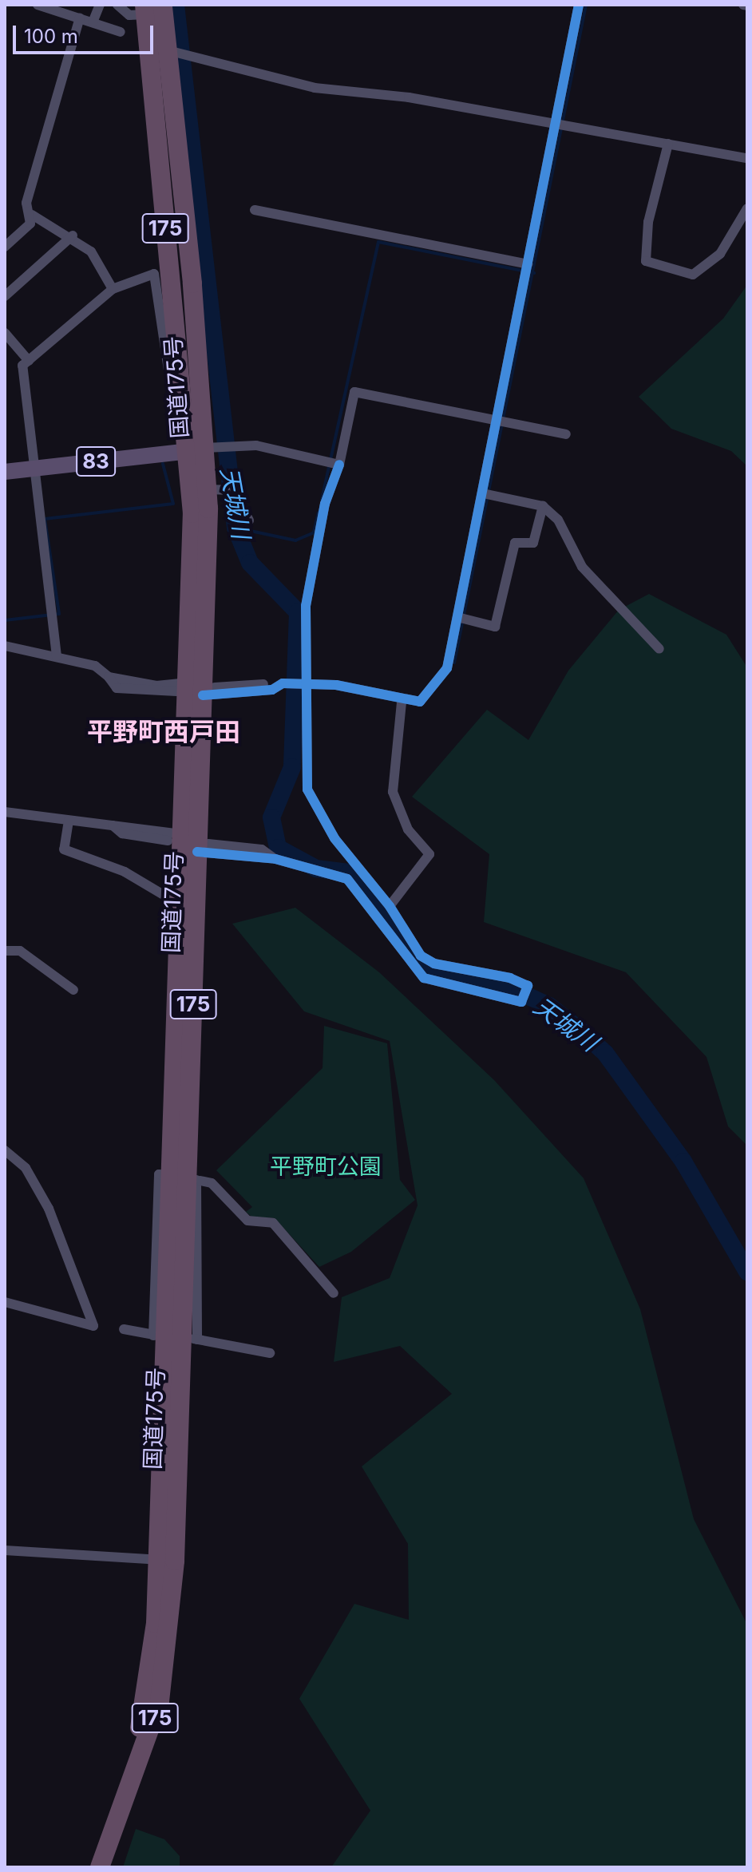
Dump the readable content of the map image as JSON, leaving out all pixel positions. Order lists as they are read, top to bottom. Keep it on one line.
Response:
{"streets":{"highway":["175","国道175号"],"main road":["83"]},"crossings":[["国道175号","83"]],"districts":["平野町西戸田"],"water":["天城川"],"parks":["平野町公園"],"scale_bar":"100 m"}
